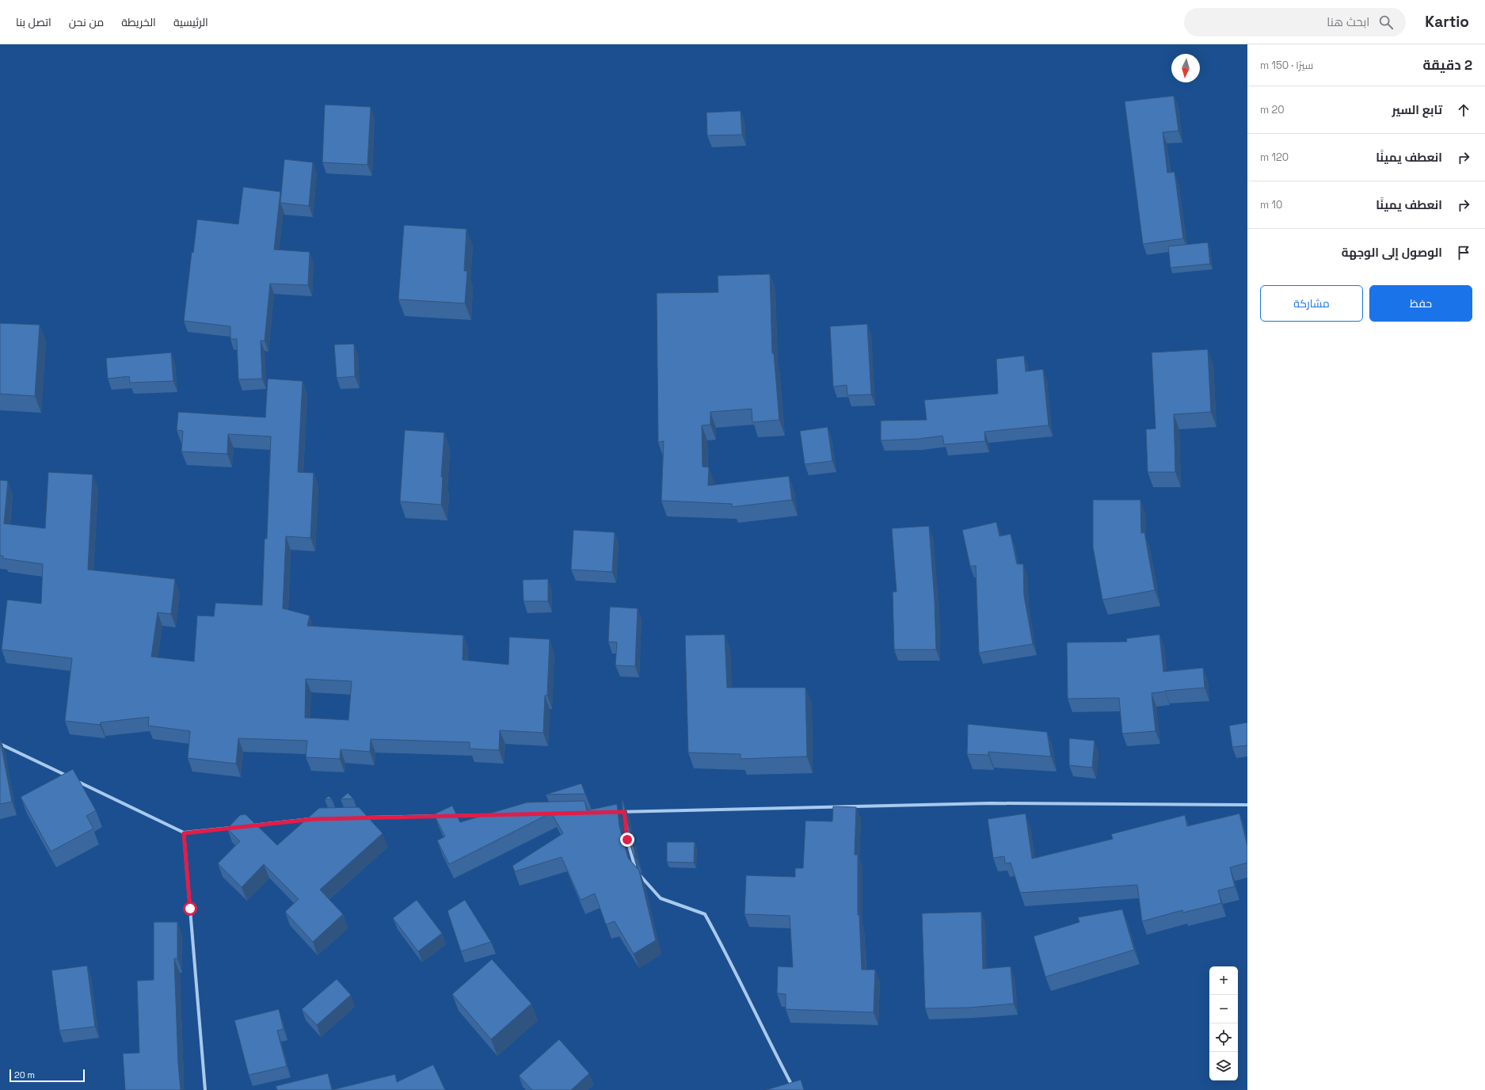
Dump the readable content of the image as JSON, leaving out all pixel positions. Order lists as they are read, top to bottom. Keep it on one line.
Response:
{"scale_bar":"20 m","north":"bottom","page":{"header":"Kartio","search":"ابحث هنا","nav":["الرئيسية","الخريطة","من نحن","اتصل بنا"],"heading":["2 دقيقة","سيرًا · 150 m"],"list":[["تابع السير","20 m"],["انعطف يمينًا","120 m"],["انعطف يمينًا","10 m"],"الوصول إلى الوجهة"],"buttons":["حفظ","مشاركة"],"map_buttons":["+","−"],"scale":"20 m"}}
